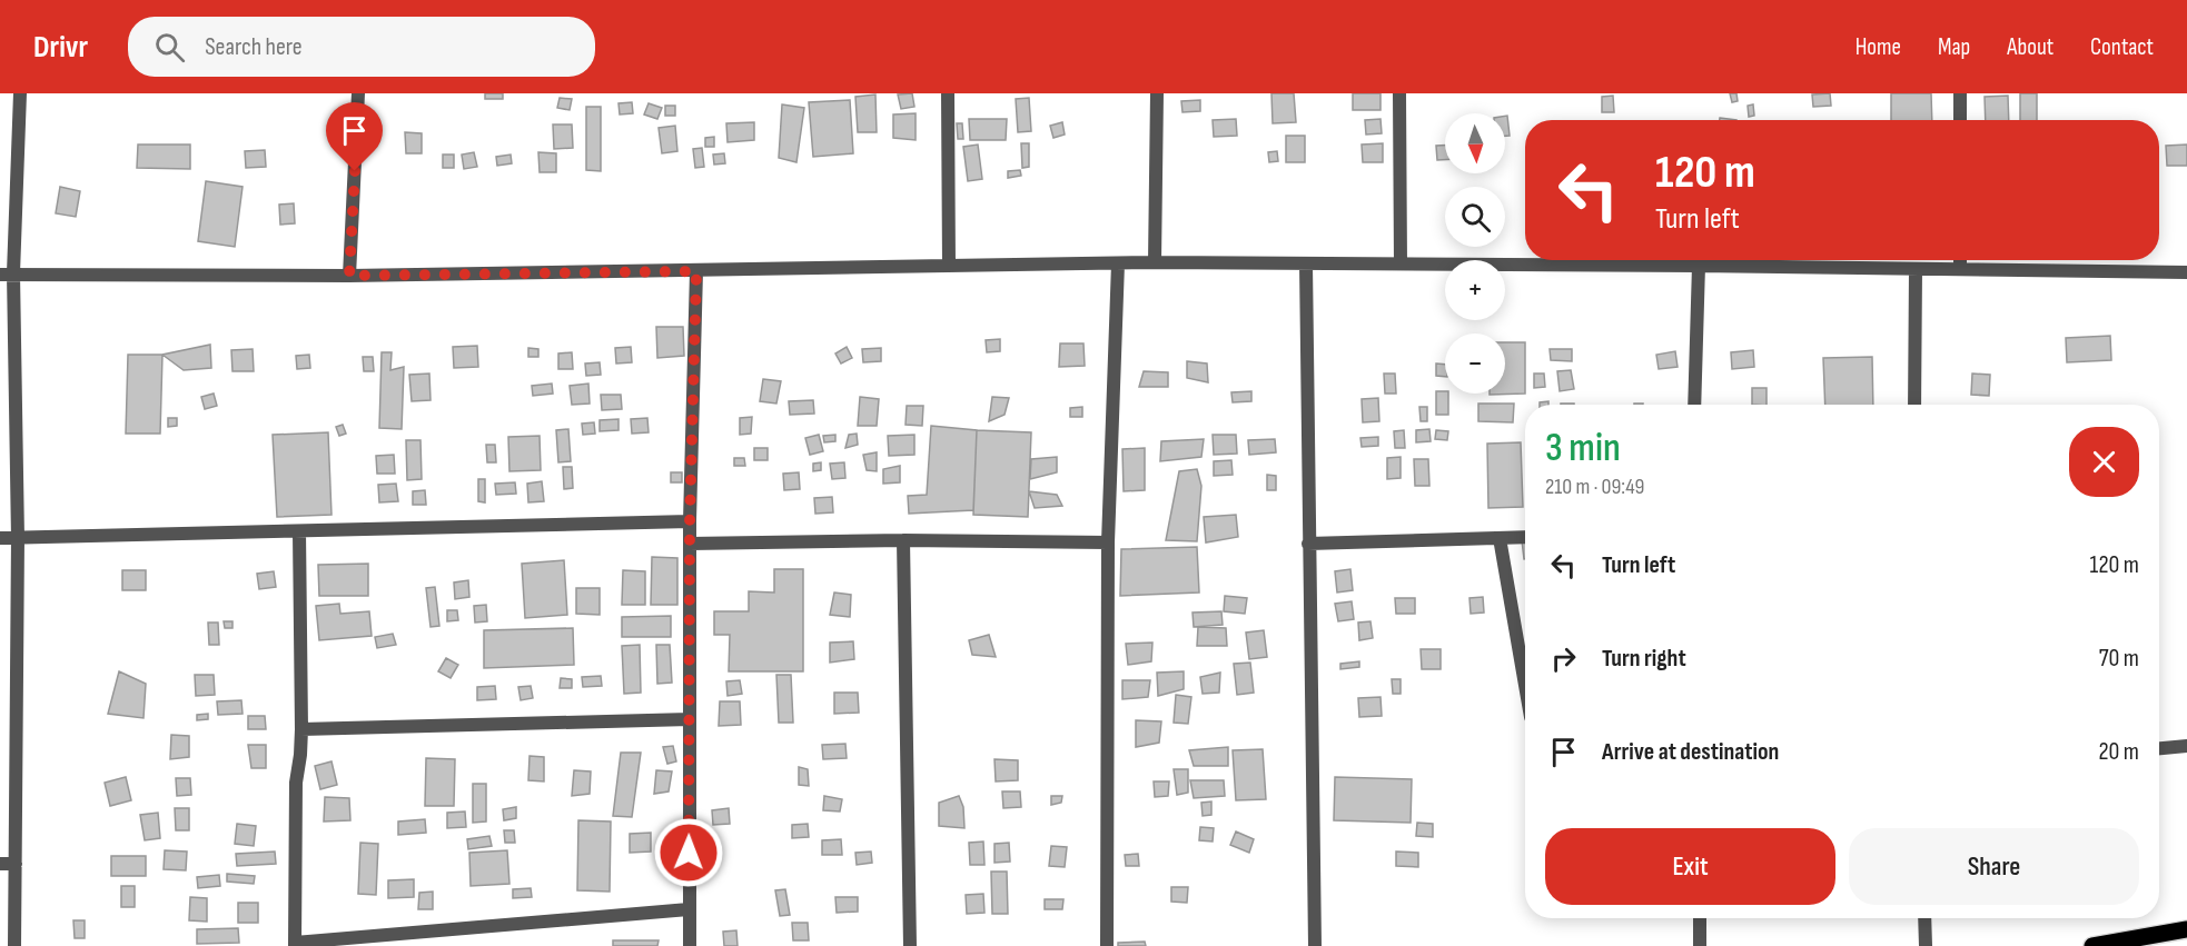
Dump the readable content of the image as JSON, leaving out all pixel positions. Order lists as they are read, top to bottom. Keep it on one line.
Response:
{"north":"bottom","page":{"header":"Drivr","search":"Search here","nav":["Home","Map","About","Contact"],"map_buttons":["+","−"],"turn":["120 m","Turn left"],"heading":["3 min","210 m · 09:49"],"list":[{"name":"Turn left","value":"120 m"},{"name":"Turn right","value":"70 m"},{"name":"Arrive at destination","value":"20 m"}],"buttons":["Exit","Share"]}}
